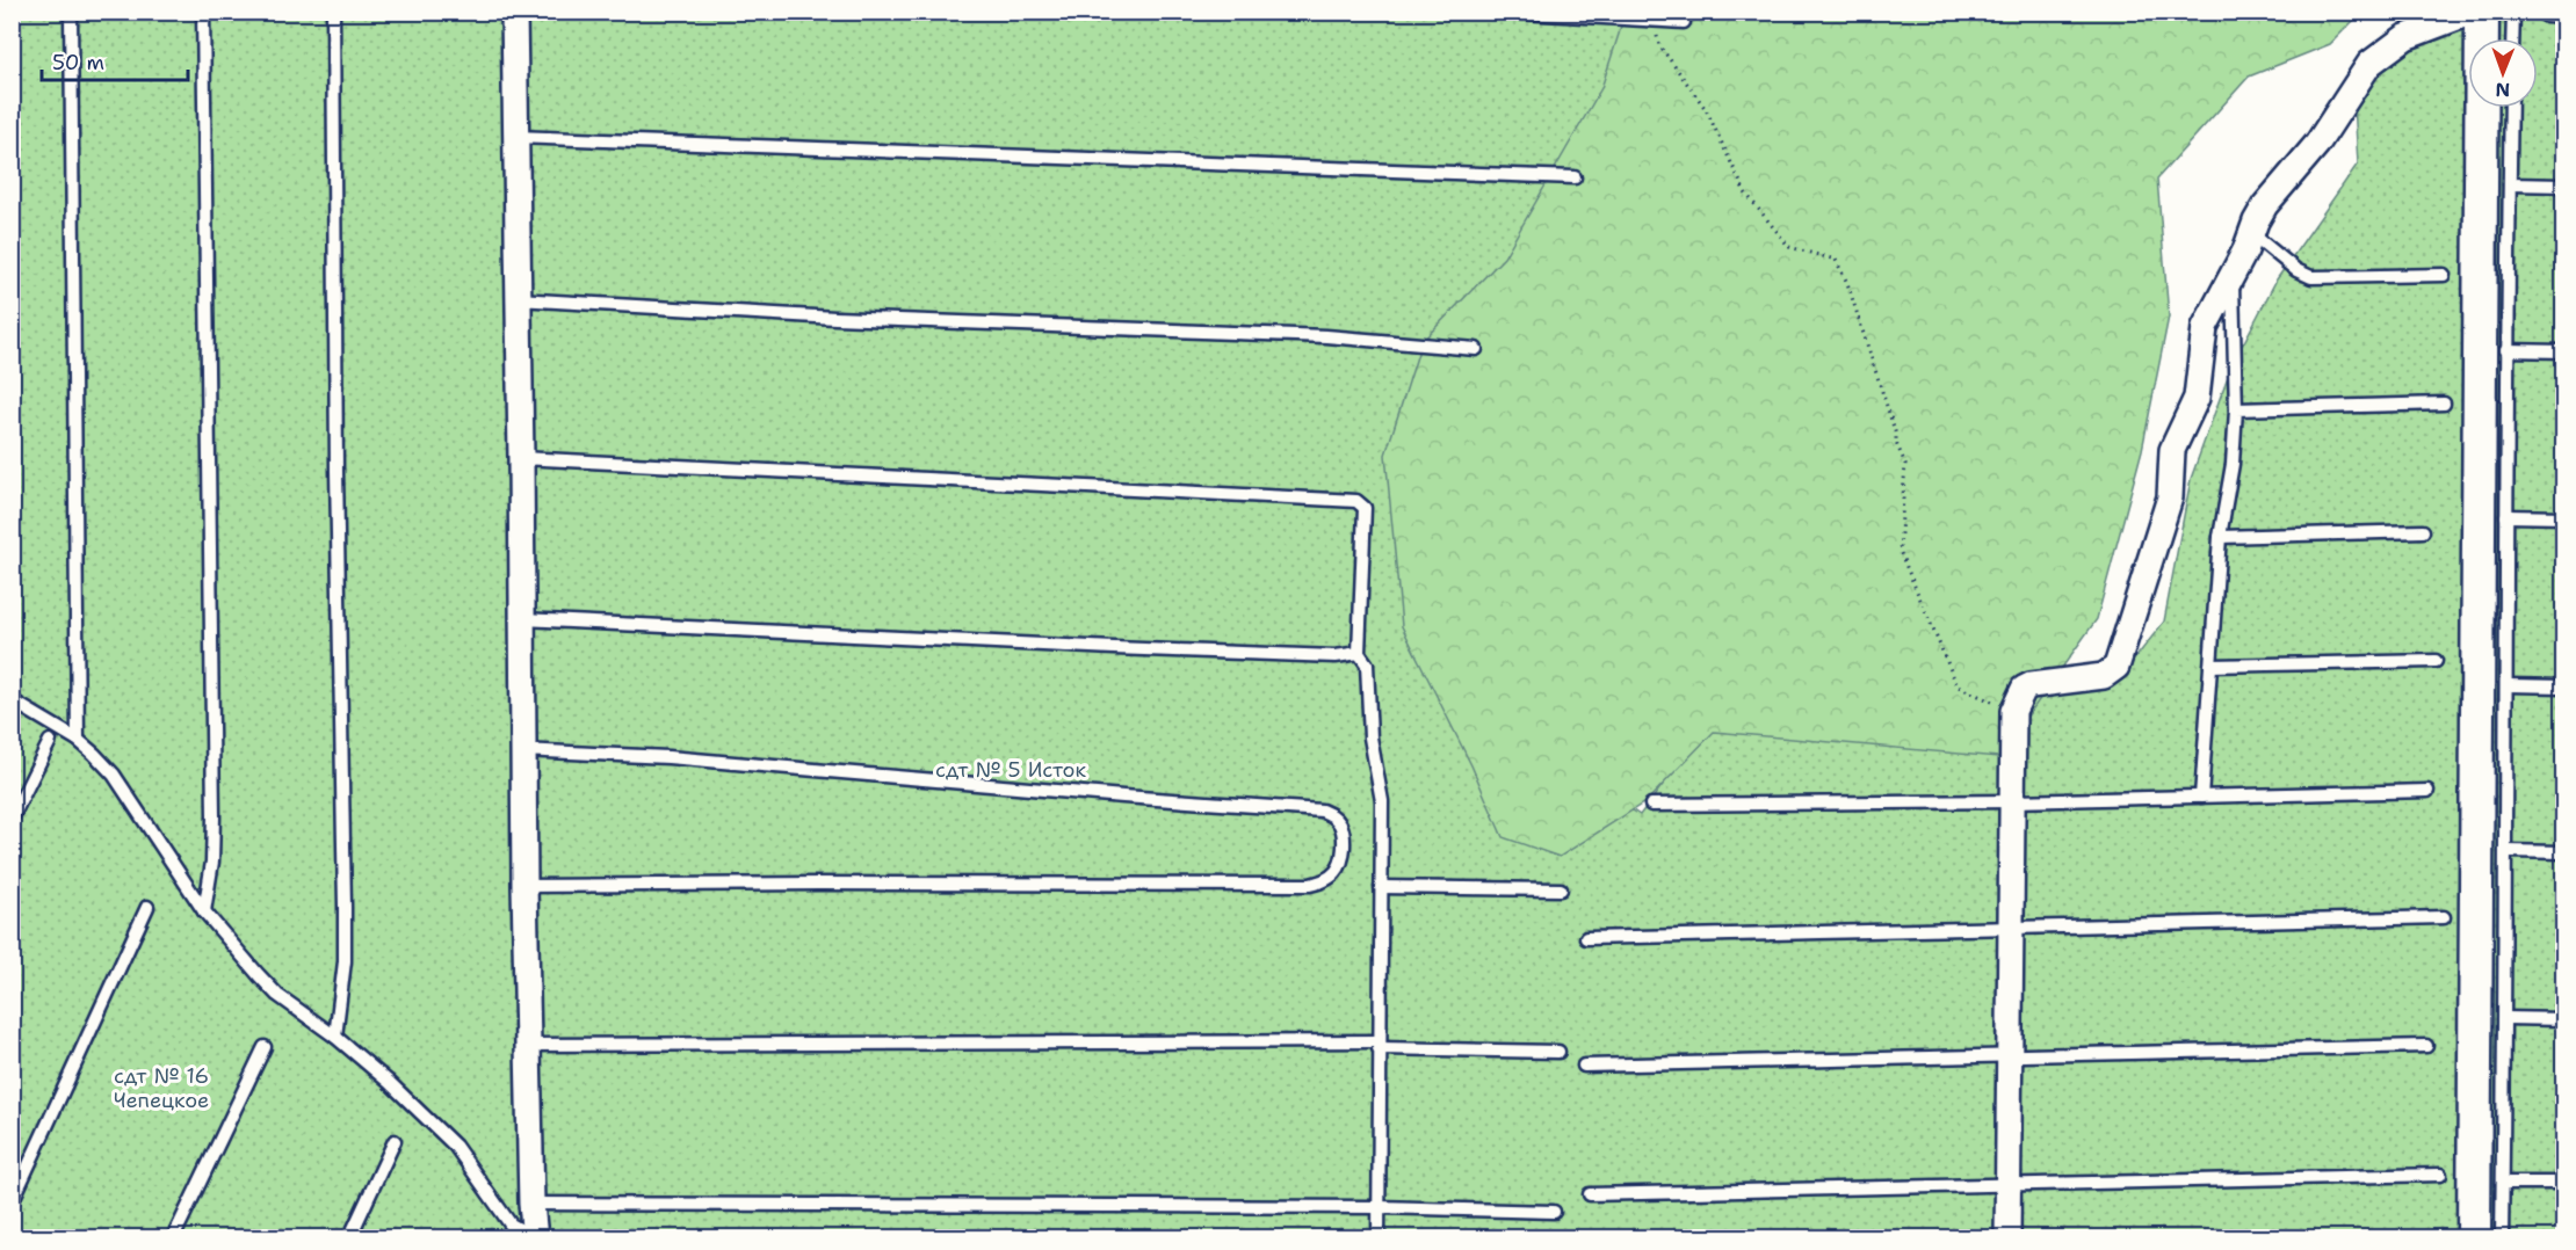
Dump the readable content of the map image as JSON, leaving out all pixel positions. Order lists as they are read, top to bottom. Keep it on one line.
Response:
{"parks":["сдт № 5 Исток","сдт № 16 Чепецкое"],"scale_bar":"50 m","north":"bottom"}
